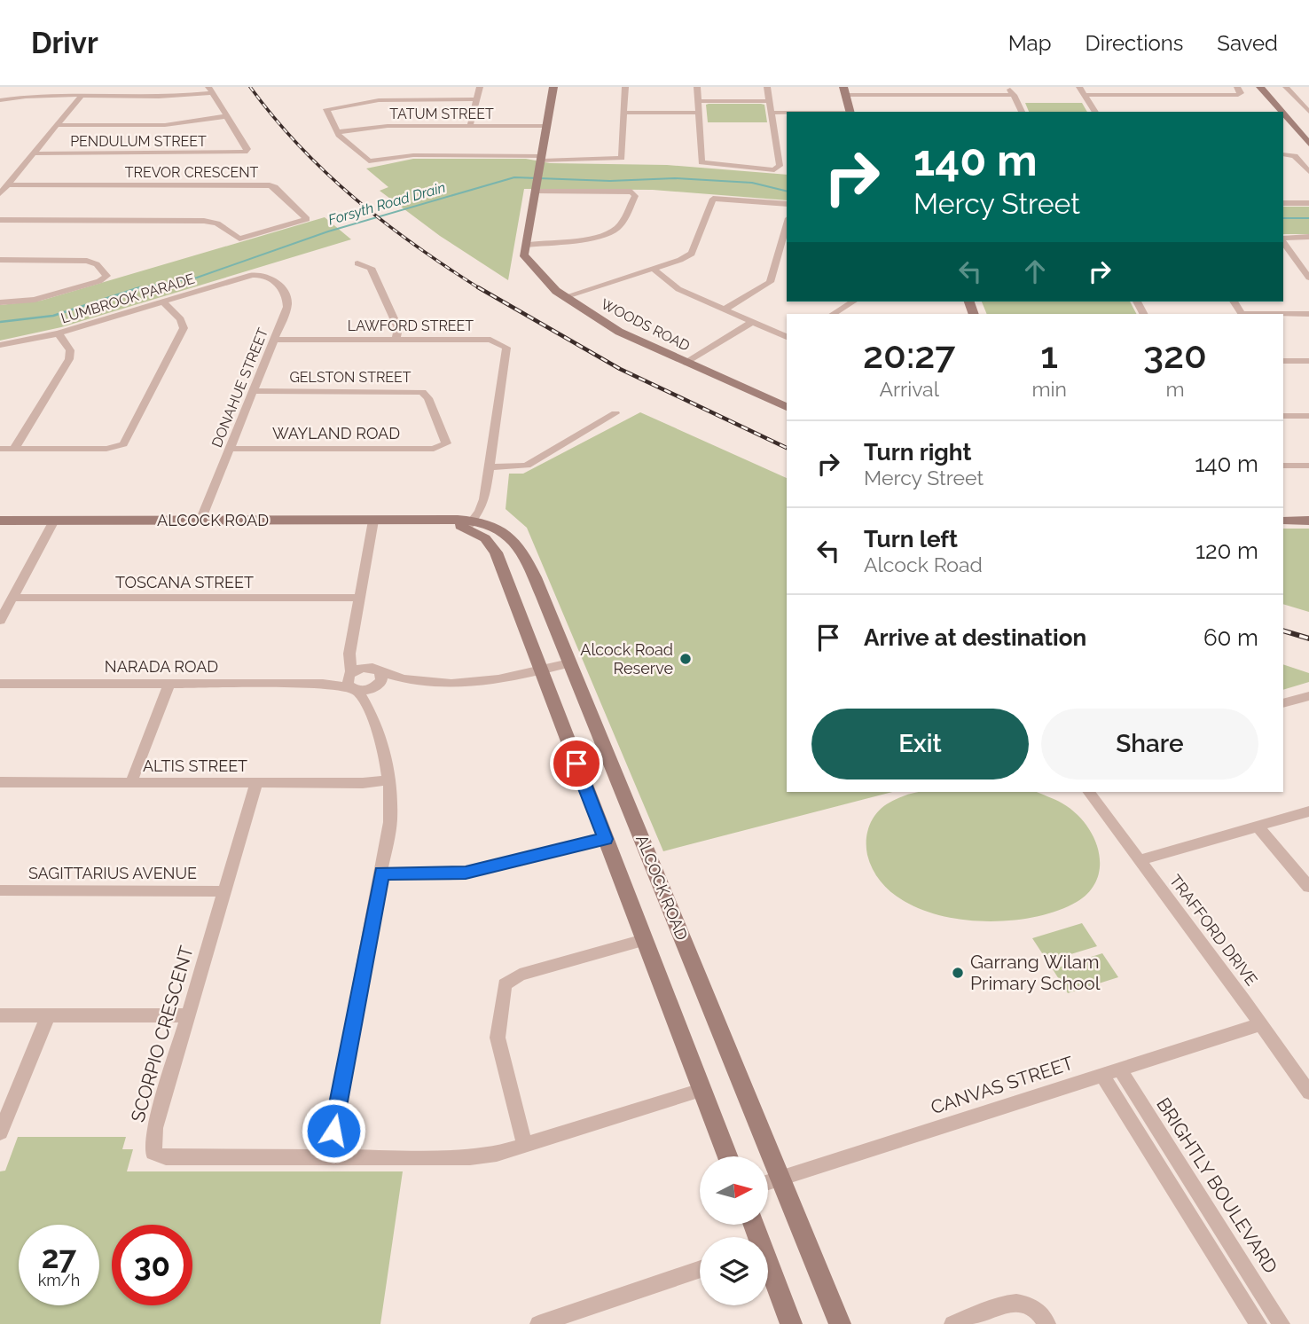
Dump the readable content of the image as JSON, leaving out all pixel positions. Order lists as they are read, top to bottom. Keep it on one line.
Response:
{"streets":{"street":["TATUM STREET","PENDULUM STREET","TREVOR CRESCENT","LUMBROOK PARADE","WOODS ROAD","LAWFORD STREET","GELSTON STREET","DONAHUE STREET","WAYLAND ROAD","ALCOCK ROAD","TOSCANA STREET","NARADA ROAD","ALTIS STREET","SAGITTARIUS AVENUE","TRAFFORD DRIVE","SCORPIO CRESCENT","CANVAS STREET","BRIGHTLY BOULEVARD"]},"crossings":[["LUMBROOK PARADE","DONAHUE STREET"],["LAWFORD STREET","DONAHUE STREET"],["LAWFORD STREET","ALCOCK ROAD"],["GELSTON STREET","DONAHUE STREET"],["GELSTON STREET","WAYLAND ROAD"],["DONAHUE STREET","WAYLAND ROAD"],["DONAHUE STREET","ALCOCK ROAD"],["ALCOCK ROAD","CANVAS STREET"],["ALTIS STREET","SCORPIO CRESCENT"],["SAGITTARIUS AVENUE","SCORPIO CRESCENT"],["TRAFFORD DRIVE","CANVAS STREET"],["CANVAS STREET","BRIGHTLY BOULEVARD"]],"water":["Forsyth Road Drain"],"places":["Alcock Road Reserve","Garrang Wilam Primary School"],"north":"right","page":{"header":"Drivr","nav":["Map","Directions","Saved"],"turn":["140 m","Mercy Street"],"eta":["20:27","Arrival","1","min","320","m"],"list":[{"name":"Turn right","note":"Mercy Street","value":"140 m"},{"name":"Turn left","note":"Alcock Road","value":"120 m"},{"name":"Arrive at destination","value":"60 m"}],"buttons":["Exit","Share"],"speed":"27 km/h","limit":"30"}}
